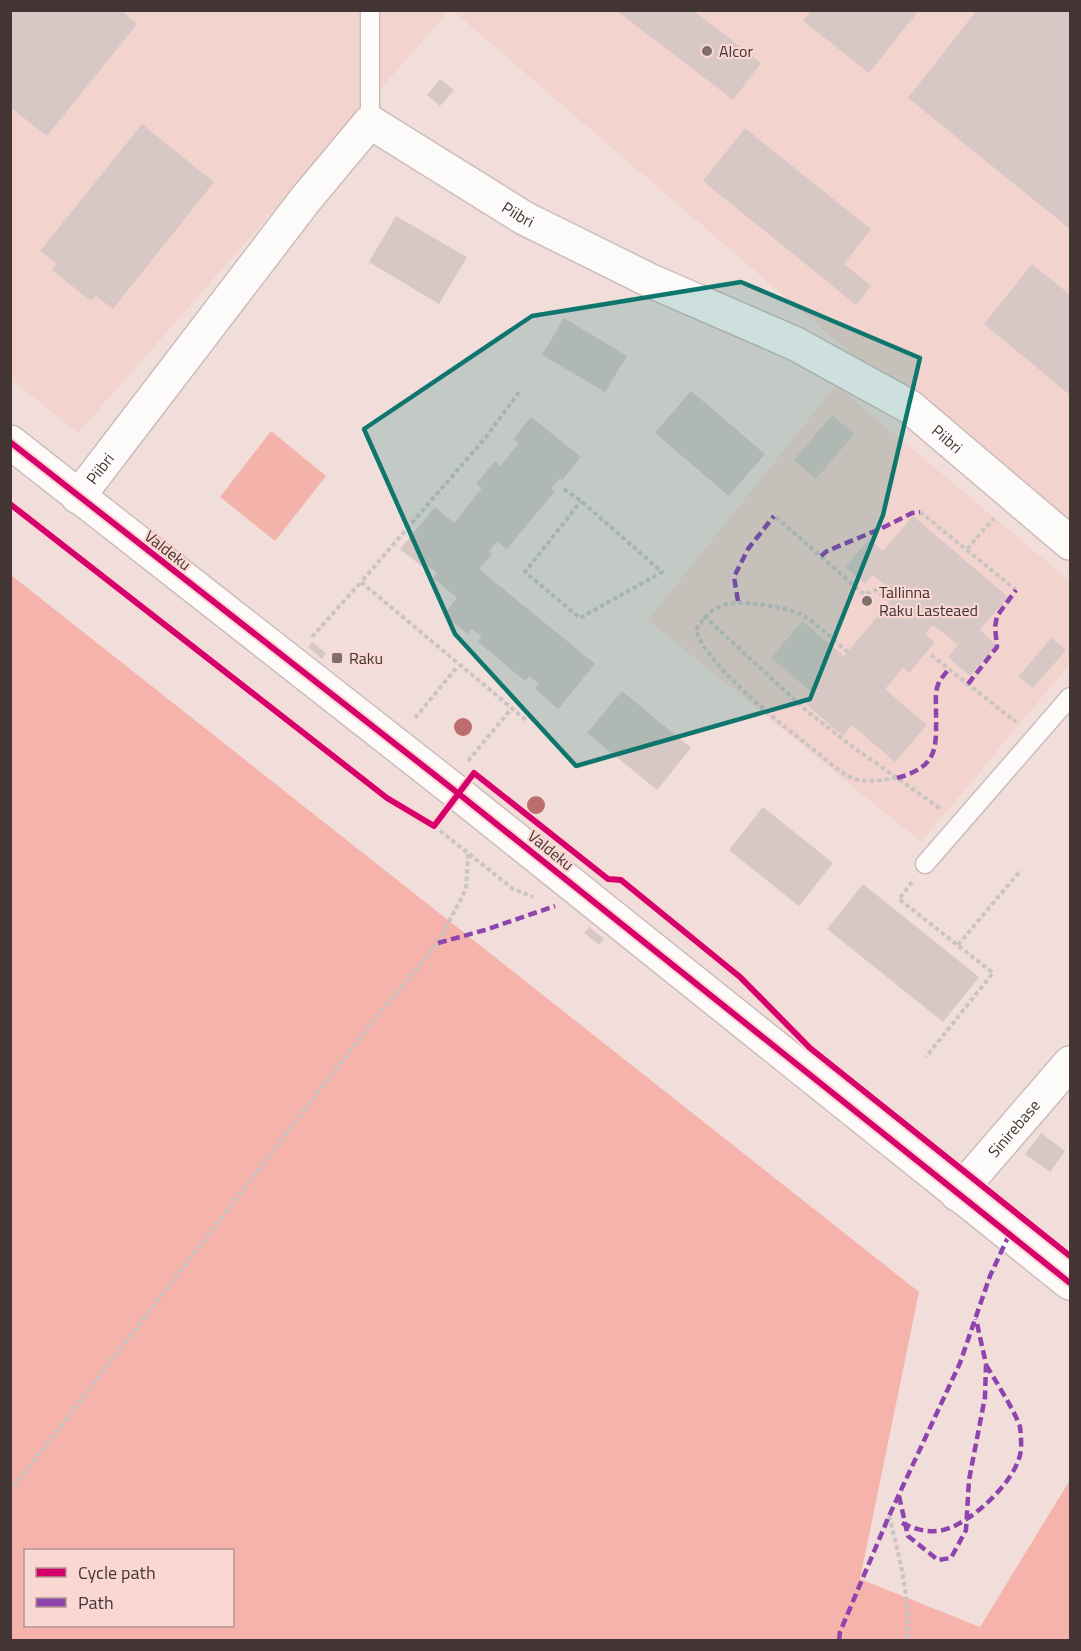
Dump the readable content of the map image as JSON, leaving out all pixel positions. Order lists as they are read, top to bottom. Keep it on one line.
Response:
{"streets":{"street":["Piibri","Valdeku","Sinirebase"]},"crossings":[["Piibri","Valdeku"],["Valdeku","Sinirebase"]],"places":{"other":["Alcor","Tallinna Raku Lasteaed"],"transit":["Raku"]},"legend":["Cycle path","Path"]}
